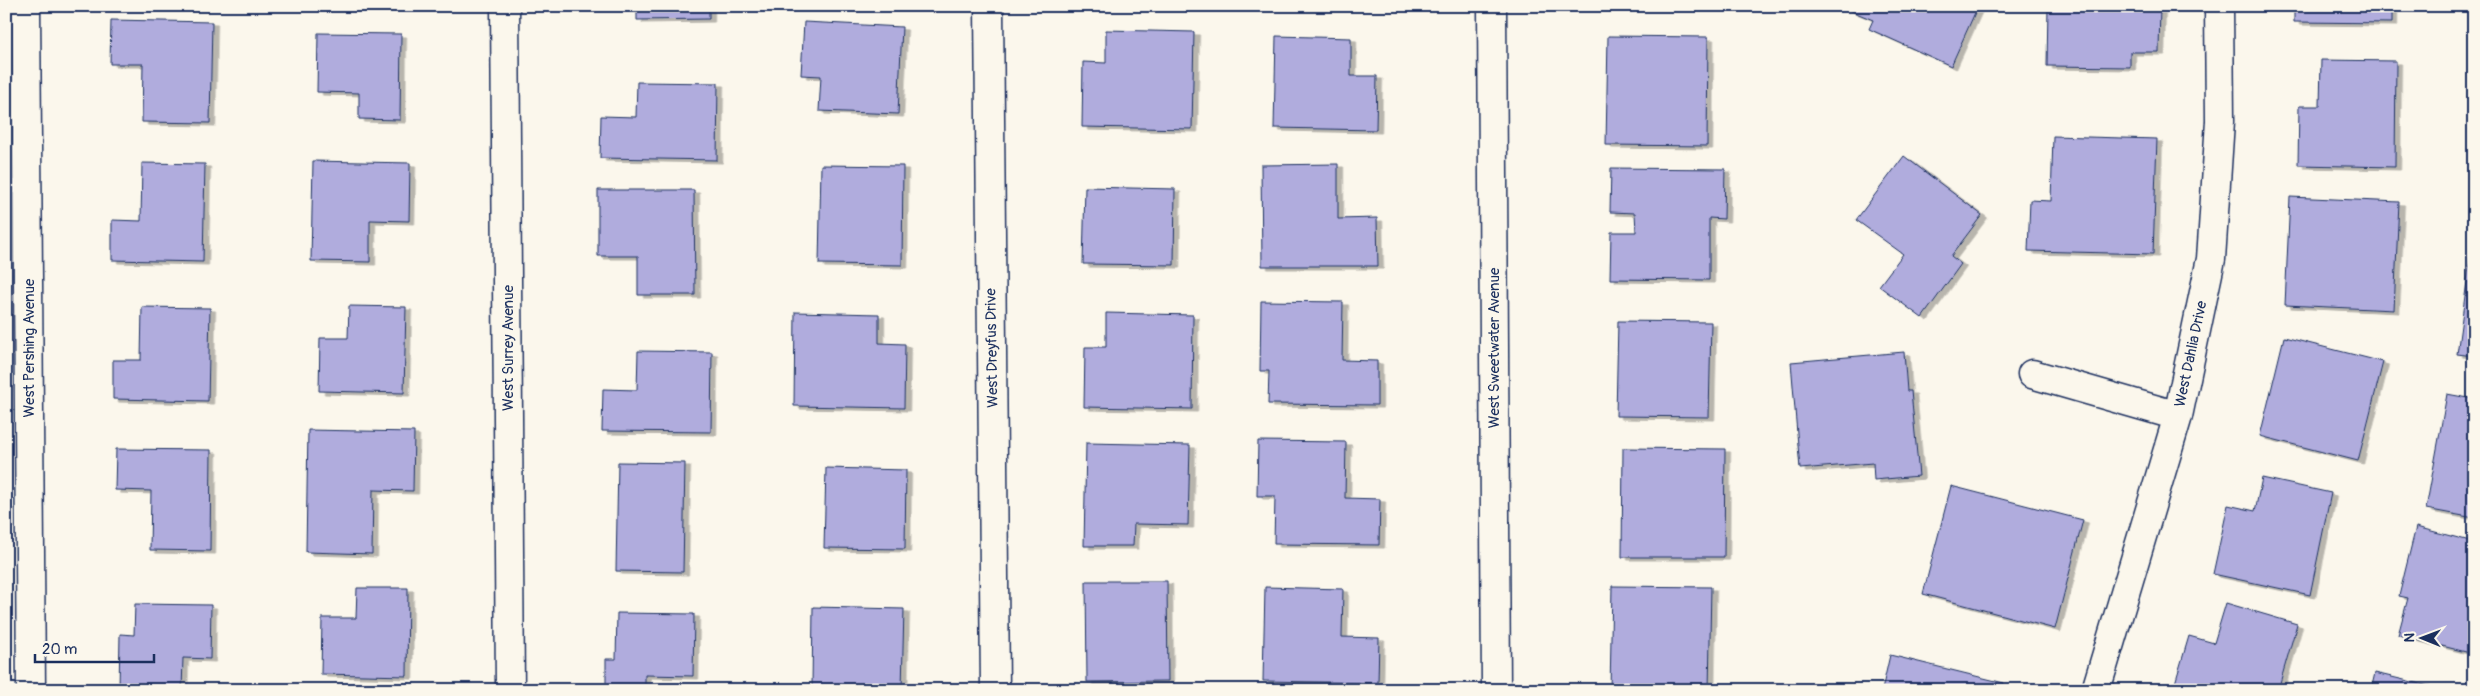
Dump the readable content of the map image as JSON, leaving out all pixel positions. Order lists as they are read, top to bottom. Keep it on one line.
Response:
{"streets":{"street":["West Pershing Avenue","West Surrey Avenue","West Dreyfus Drive","West Sweetwater Avenue","West Dahlia Drive"]},"scale_bar":"20 m","north":"left"}
